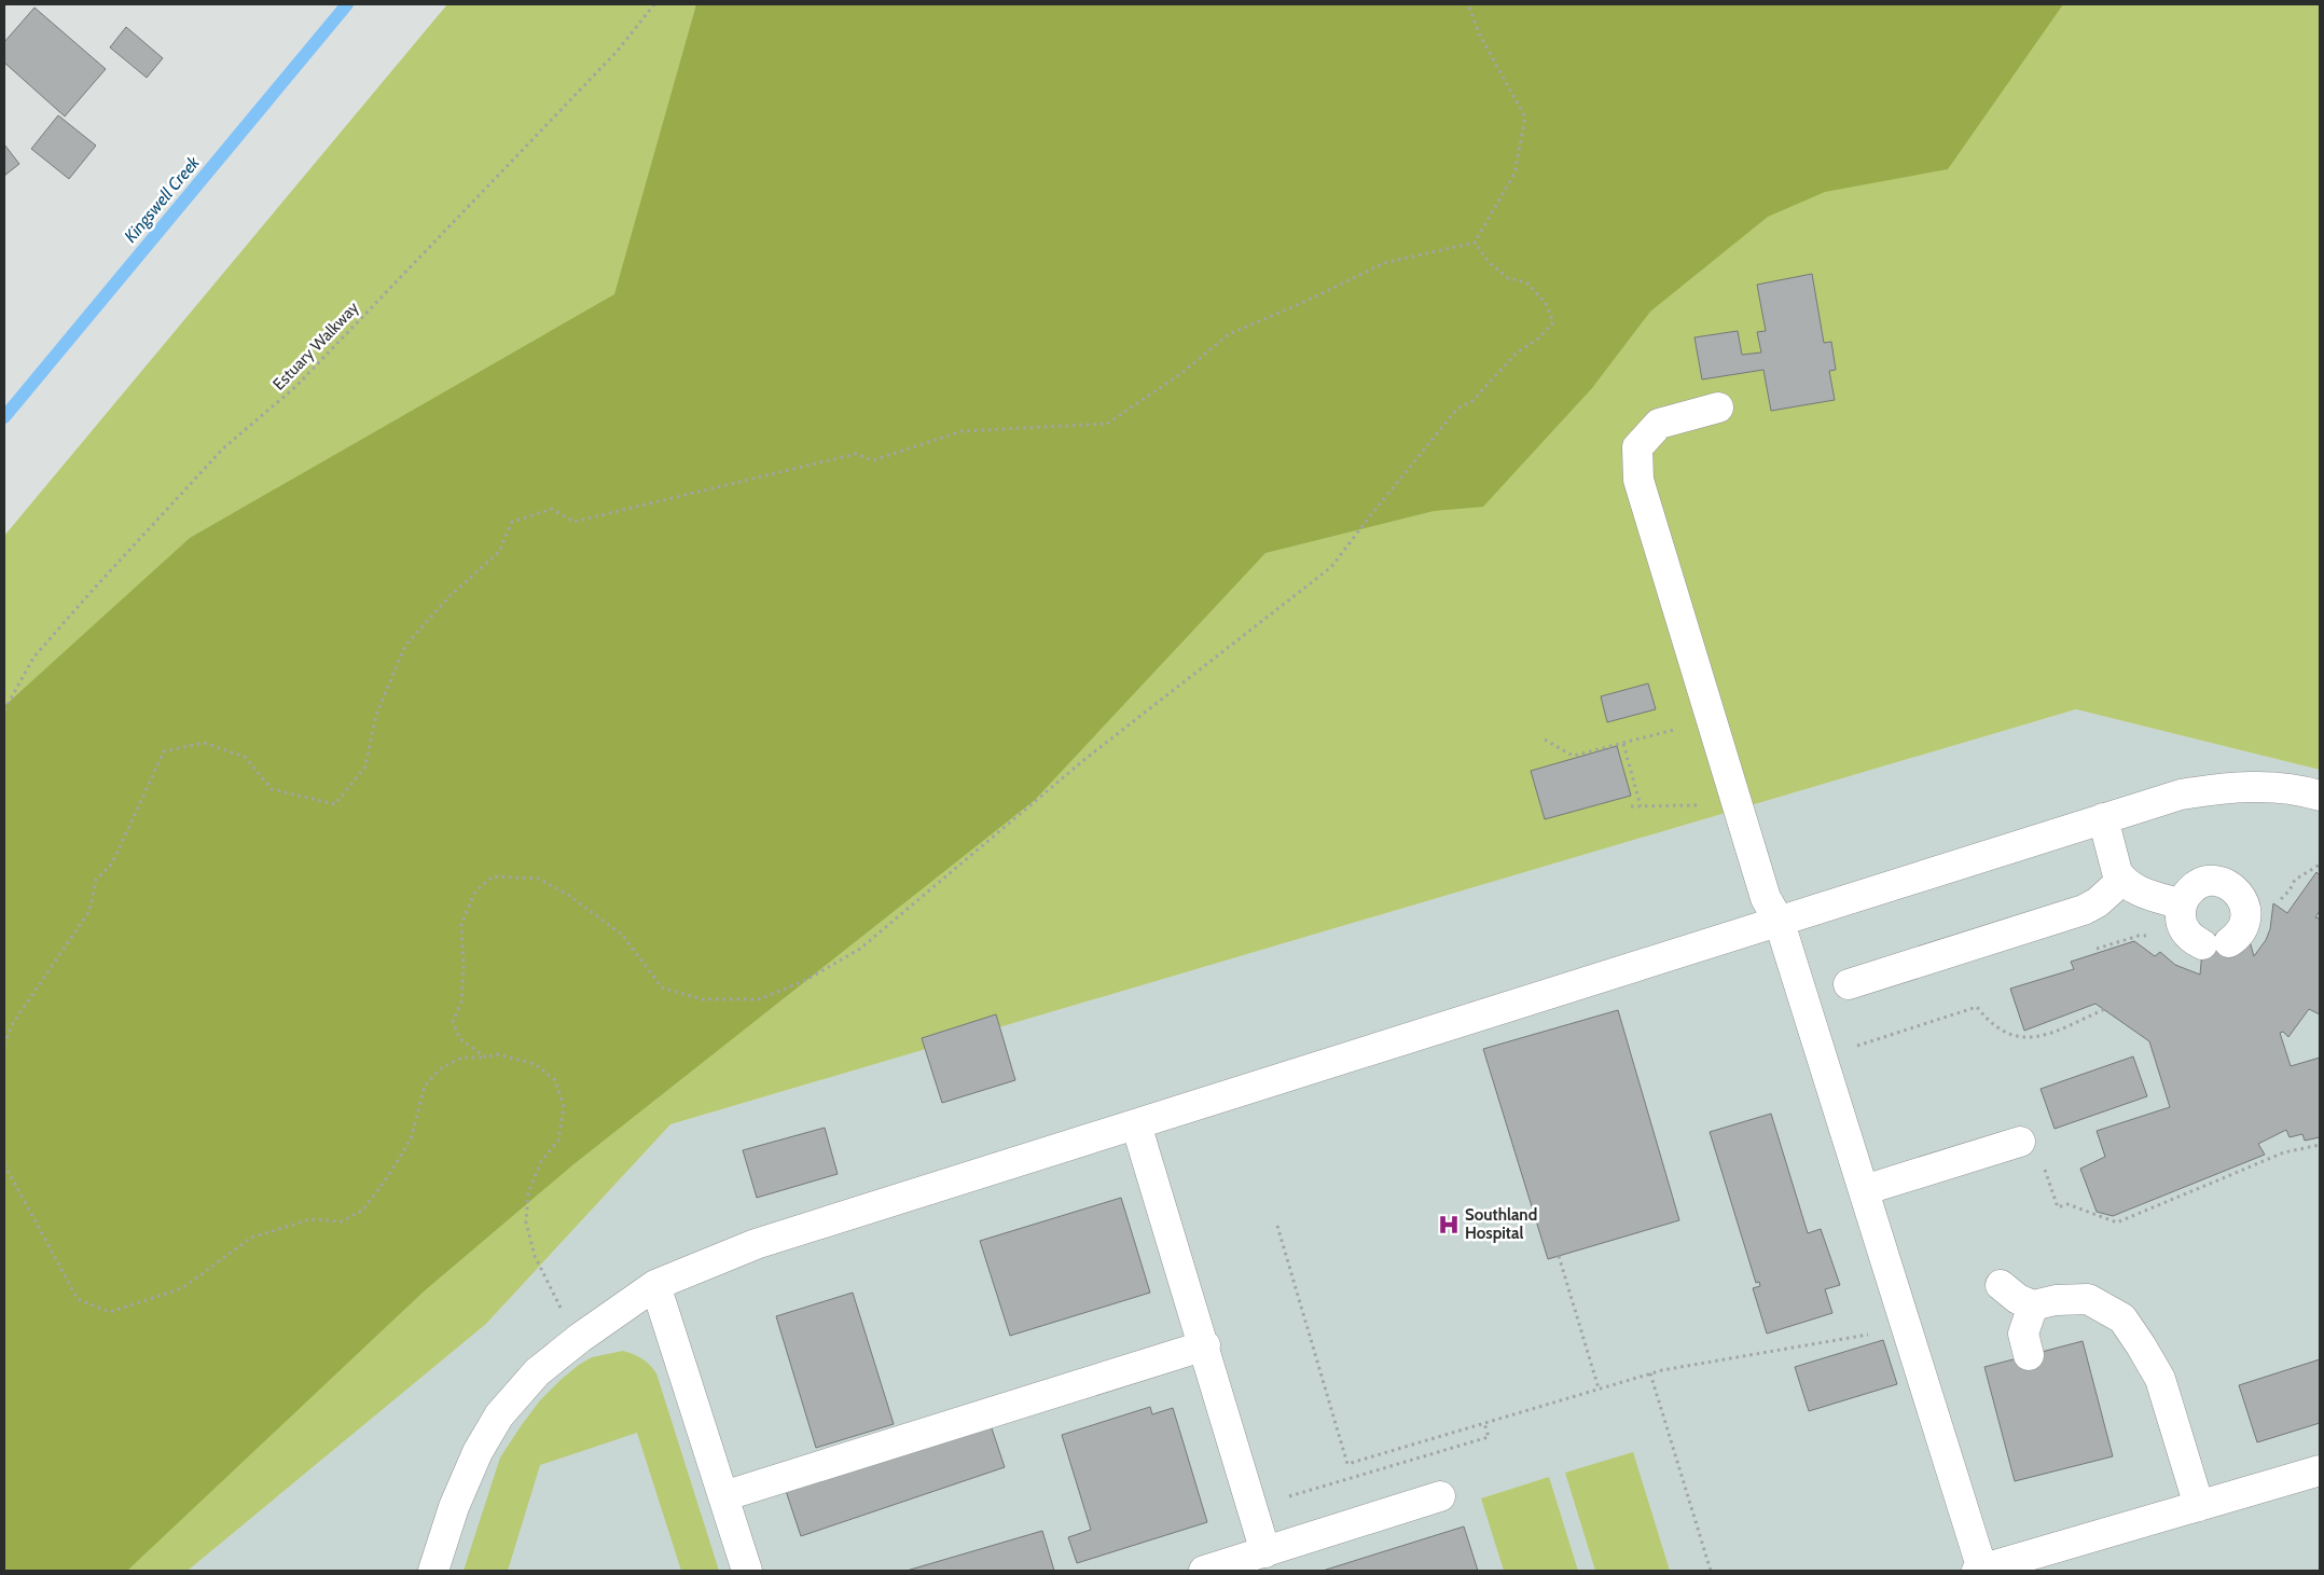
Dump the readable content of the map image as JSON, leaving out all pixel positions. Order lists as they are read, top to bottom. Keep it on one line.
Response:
{"streets":{"path":["Estuary Walkway"]},"water":["Kingswell Creek"],"places":{"hospital":["Southland Hospital"]}}
